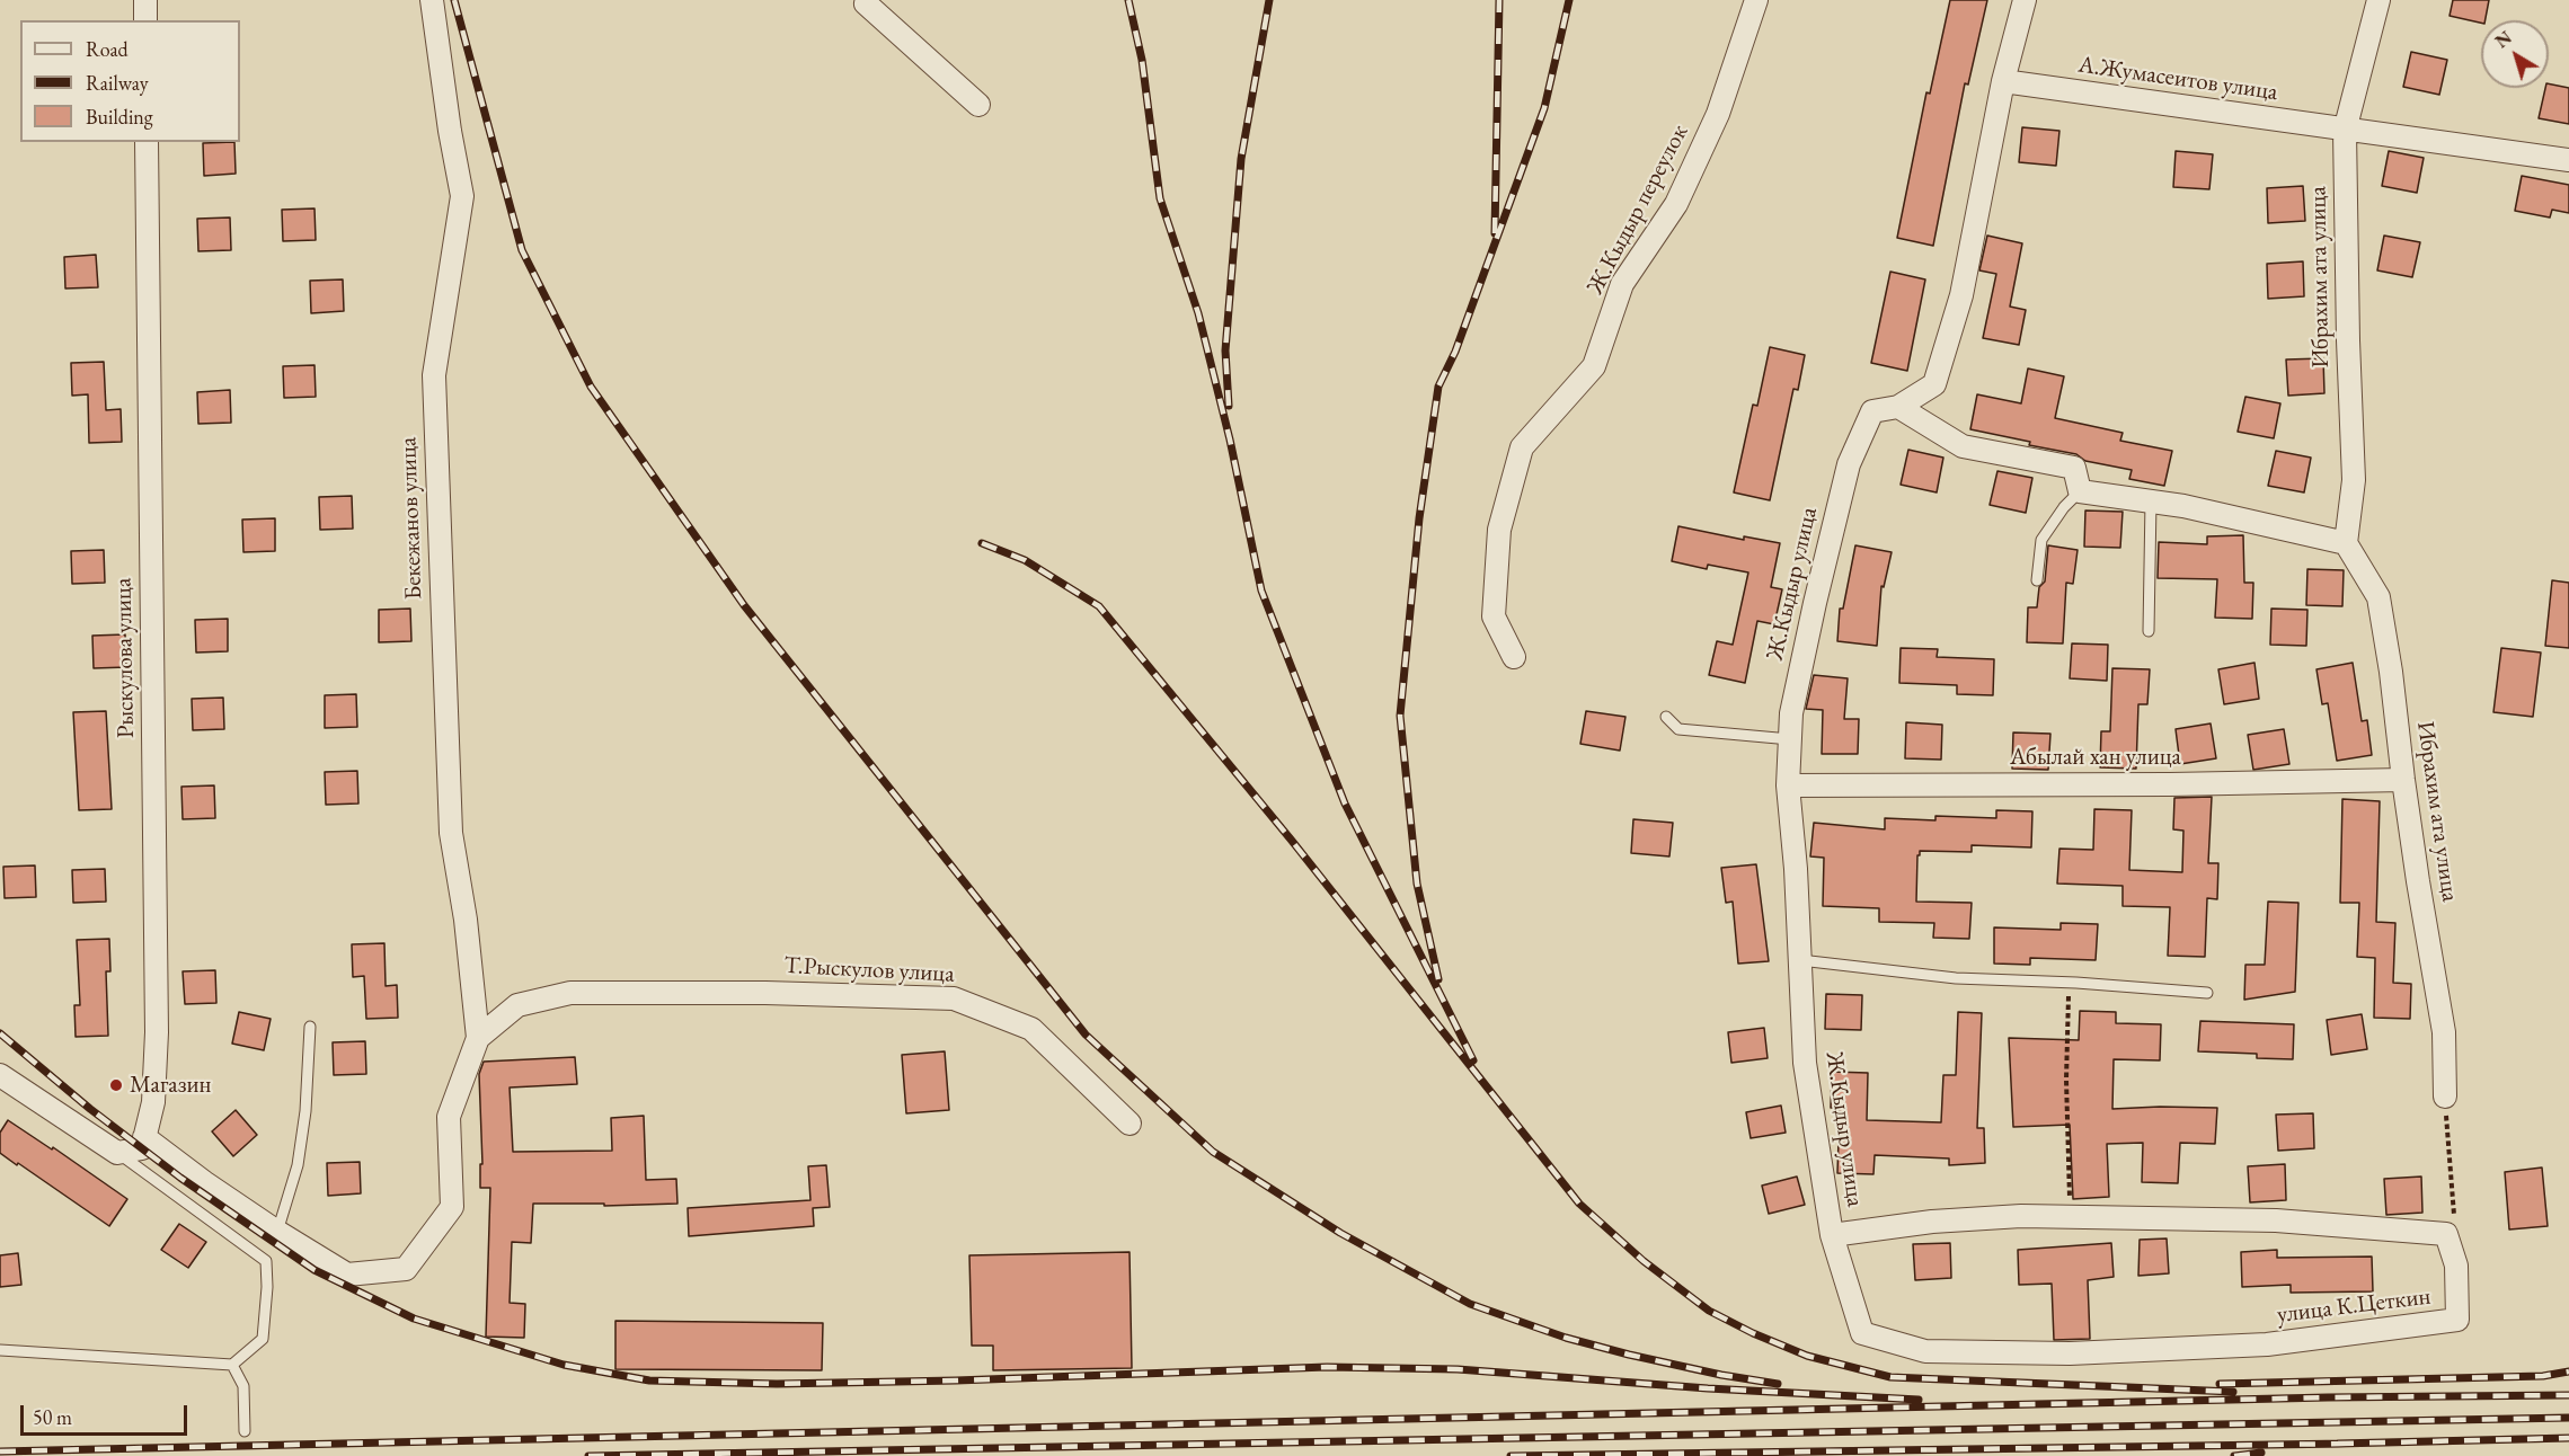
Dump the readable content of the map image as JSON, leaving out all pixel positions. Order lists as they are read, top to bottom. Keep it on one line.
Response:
{"streets":{"street":["А.Жумасеитов улица","Ж.Кыдыр переулок","Ибрахим ата улица","Бекежанов улица","Ж.Кыдыр улица","Рыскулова улица","Абылай хан улица","Т.Рыскулов улица","улица К.Цеткин"]},"crossings":[["А.Жумасеитов улица","Ибрахим ата улица"],["А.Жумасеитов улица","Ж.Кыдыр улица"],["Ибрахим ата улица","Абылай хан улица"],["Бекежанов улица","Т.Рыскулов улица"],["Ж.Кыдыр улица","Абылай хан улица"],["Ж.Кыдыр улица","улица К.Цеткин"]],"places":["Магазин"],"legend":["Road","Railway","Building"],"scale_bar":"50 m","north":"top left"}
